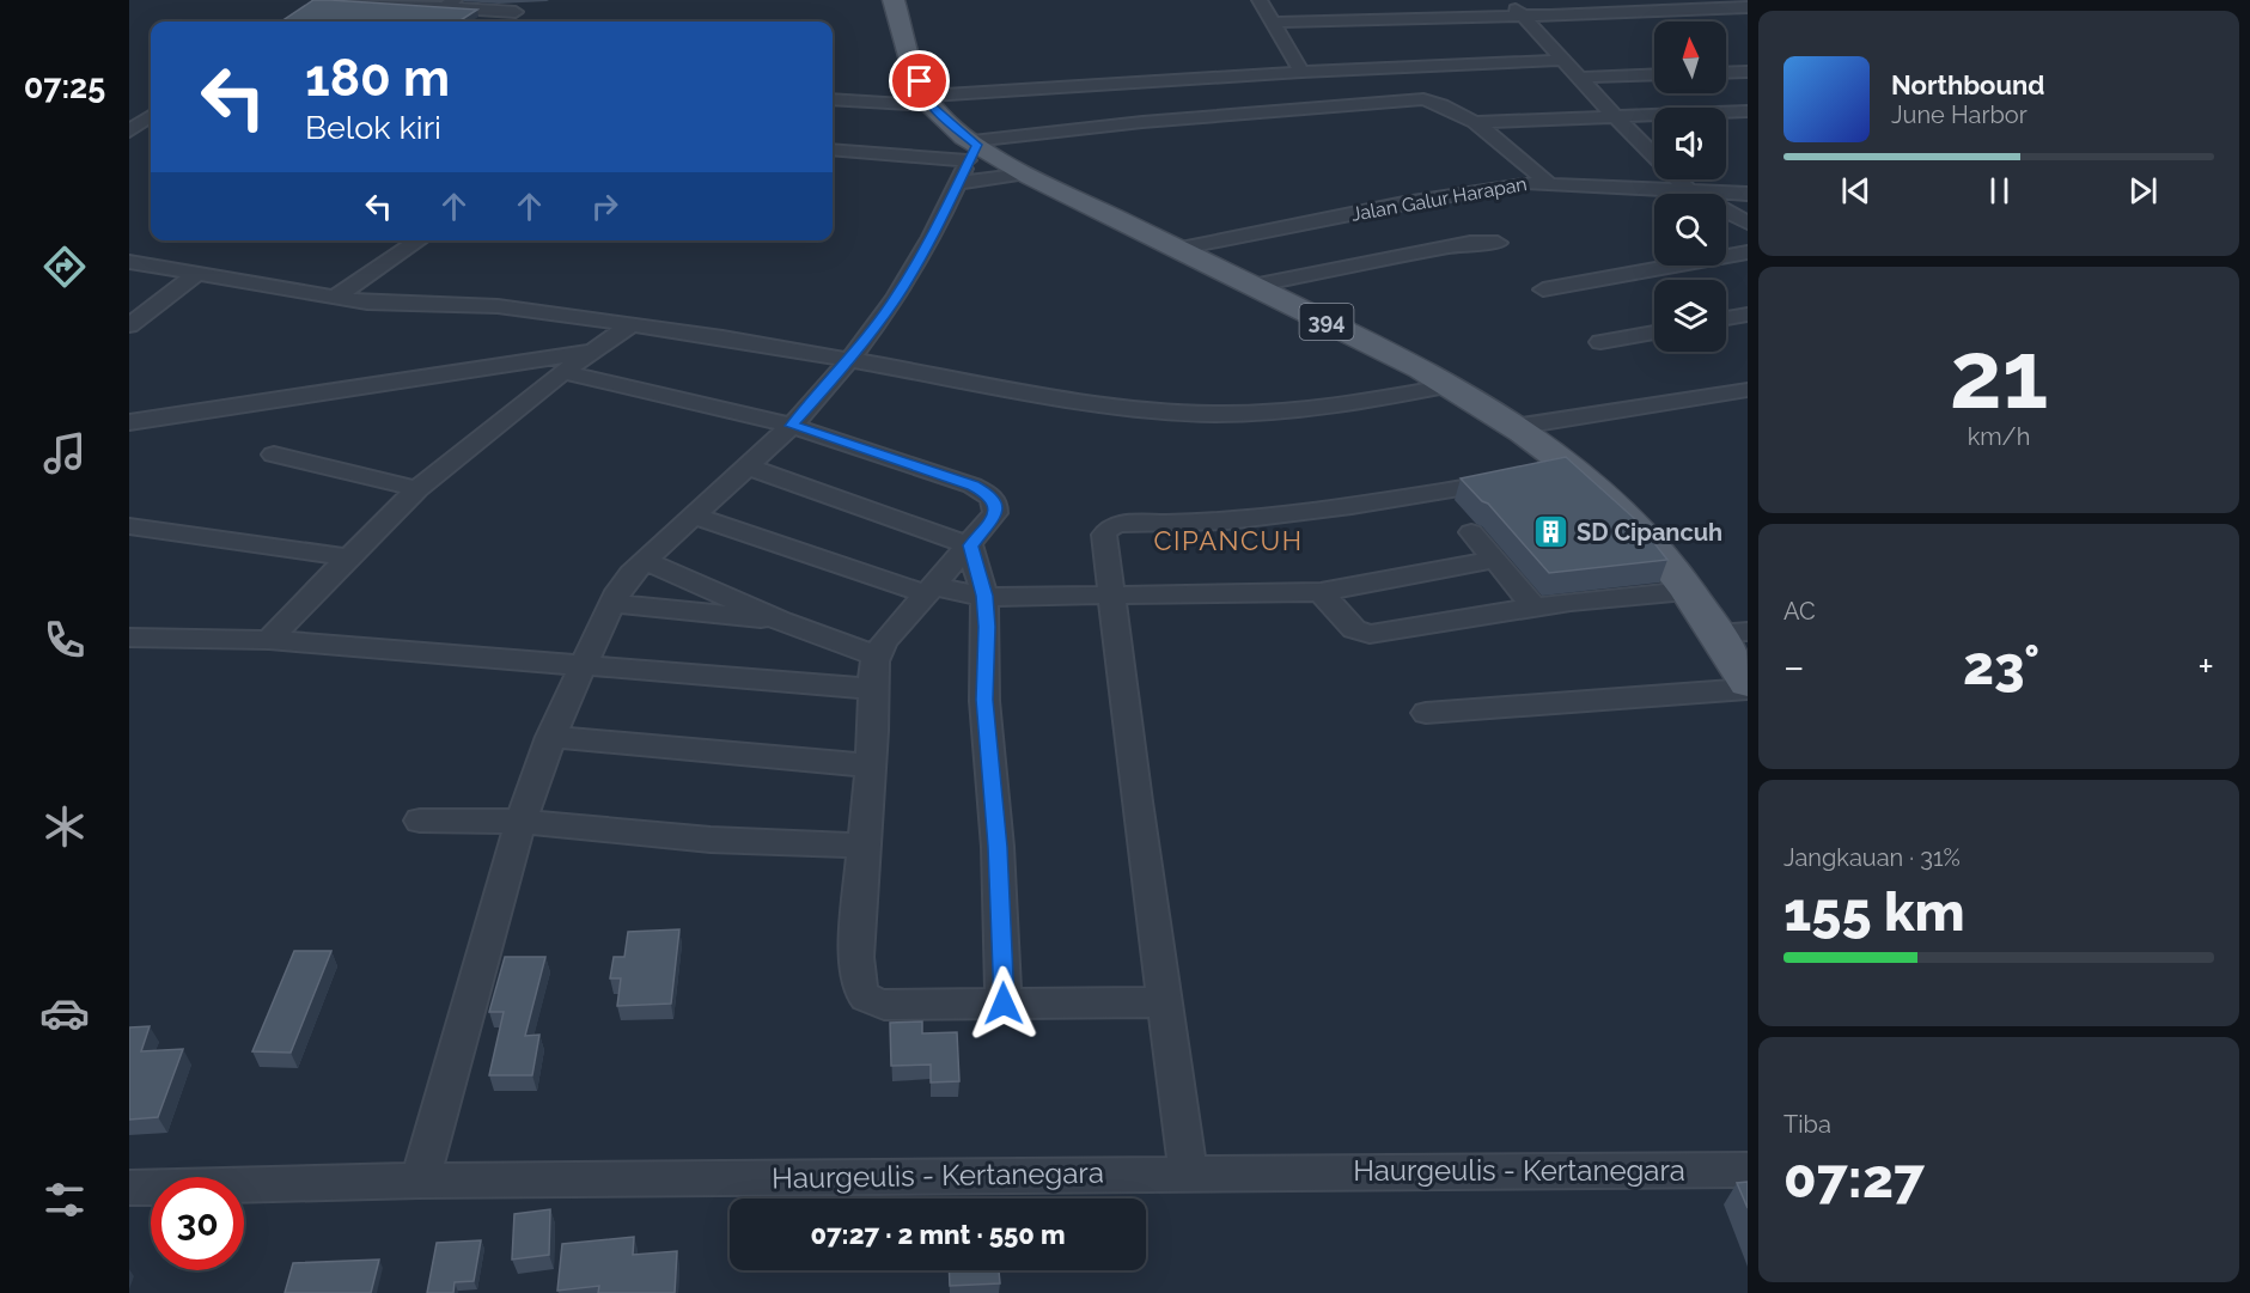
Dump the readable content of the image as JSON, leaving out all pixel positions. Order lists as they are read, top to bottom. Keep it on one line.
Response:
{"streets":{"main road":["394"],"street":["Jalan Galur Harapan","Haurgeulis - Kertanegara"]},"crossings":[["Jalan Galur Harapan","394"]],"districts":["CIPANCUH"],"places":{"building":["SD Cipancuh"]},"north":"top","page":{"tabs":"07:25","turn":["180 m","Belok kiri"],"song":["Northbound","June Harbor"],"tile":[["21","km/h"],"AC",["Jangkauan · 31%","155 km"],["Tiba","07:27"]],"heat":["−","23°","+"],"limit":"30","trip":"07:27 · 2 mnt · 550 m"}}
